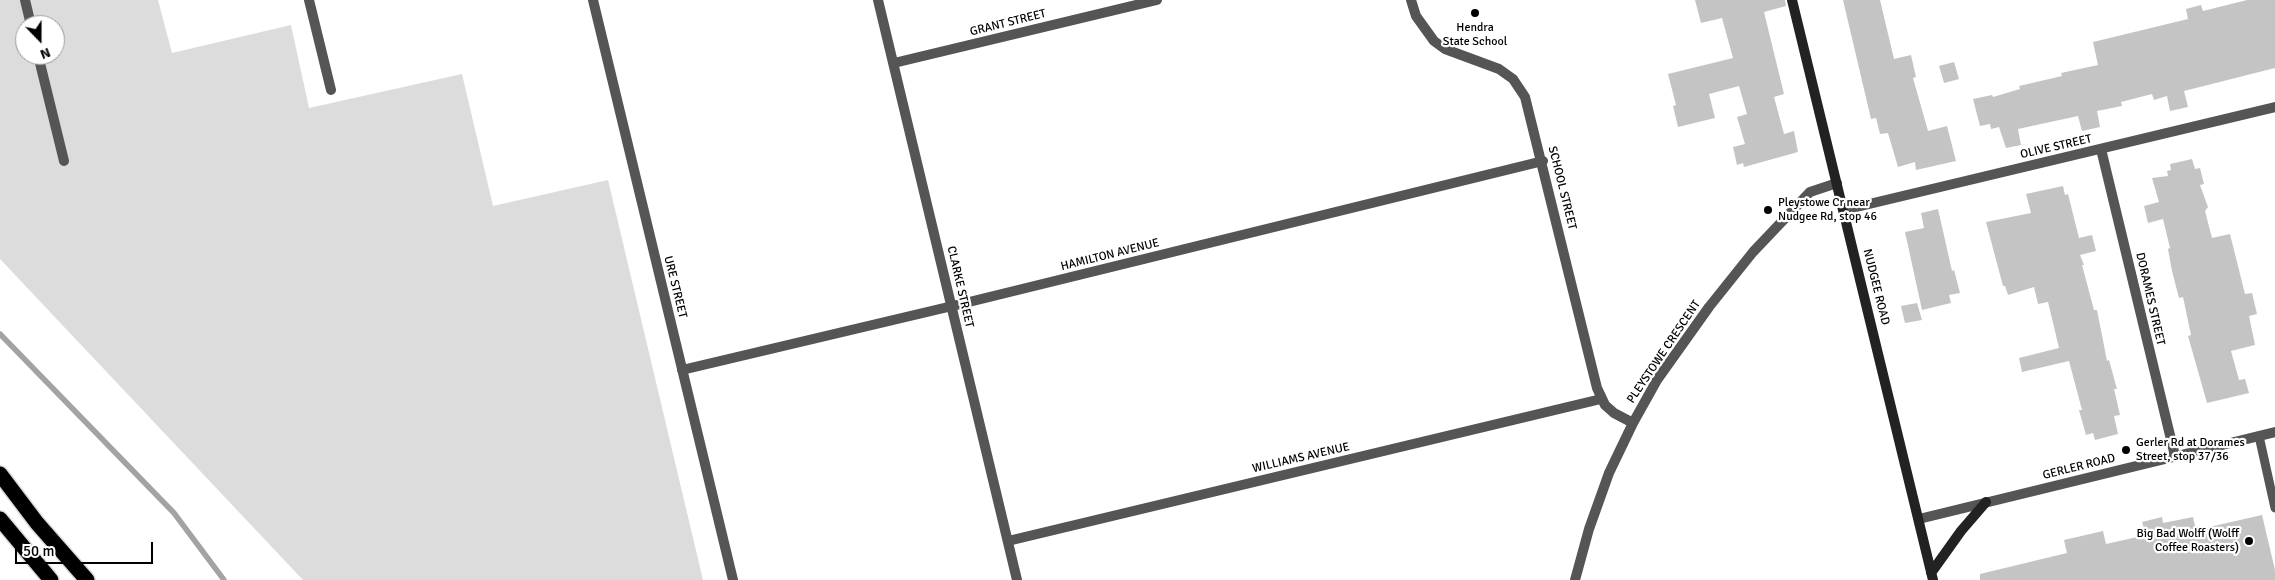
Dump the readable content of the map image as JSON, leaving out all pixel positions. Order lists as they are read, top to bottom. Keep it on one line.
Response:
{"streets":{"main road":["NUDGEE ROAD"],"street":["GRANT STREET","OLIVE STREET","SCHOOL STREET","HAMILTON AVENUE","URE STREET","CLARKE STREET","DORAMES STREET","PLEYSTOWE CRESCENT","WILLIAMS AVENUE","GERLER ROAD"]},"crossings":[["GRANT STREET","CLARKE STREET"],["OLIVE STREET","NUDGEE ROAD"],["OLIVE STREET","DORAMES STREET"],["SCHOOL STREET","HAMILTON AVENUE"],["SCHOOL STREET","WILLIAMS AVENUE"],["HAMILTON AVENUE","URE STREET"],["HAMILTON AVENUE","CLARKE STREET"],["CLARKE STREET","WILLIAMS AVENUE"],["NUDGEE ROAD","PLEYSTOWE CRESCENT"],["NUDGEE ROAD","GERLER ROAD"],["DORAMES STREET","GERLER ROAD"]],"places":["Hendra State School","Pleystowe Cr near Nudgee Rd, stop 46","Gerler Rd at Dorames Street, stop 37/36","Big Bad Wolff (Wolff Coffee Roasters)"],"scale_bar":"50 m","north":"bottom"}
